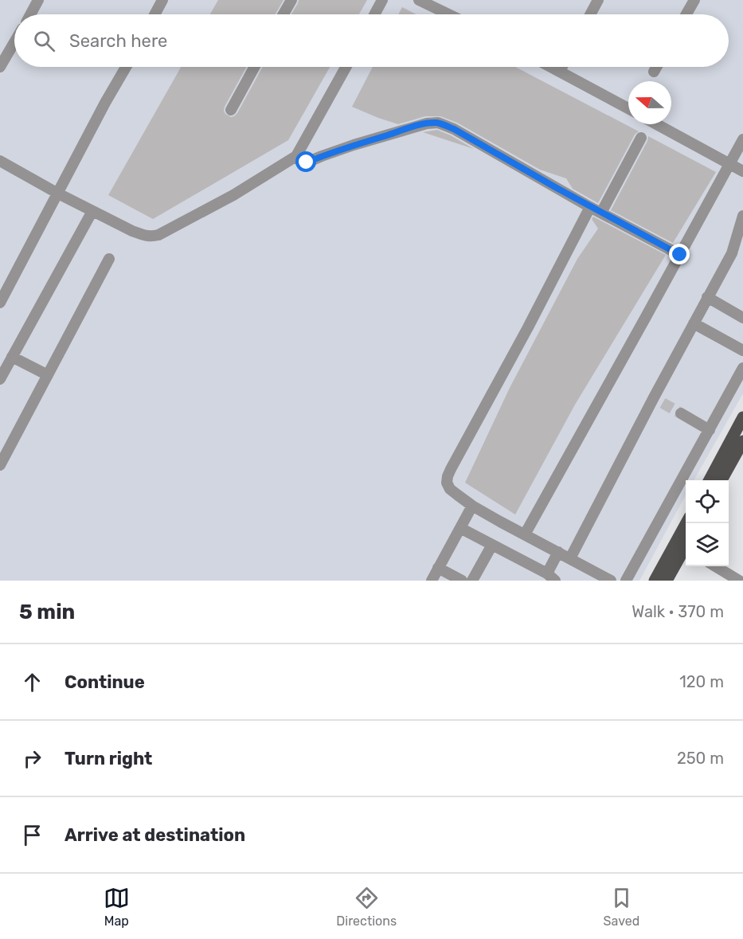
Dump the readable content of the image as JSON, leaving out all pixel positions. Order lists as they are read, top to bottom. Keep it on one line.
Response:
{"north":"left","page":{"search":"Search here","heading":["5 min","Walk · 370 m"],"list":[["Continue","120 m"],["Turn right","250 m"],"Arrive at destination"],"nav":["Map","Directions","Saved"]}}
